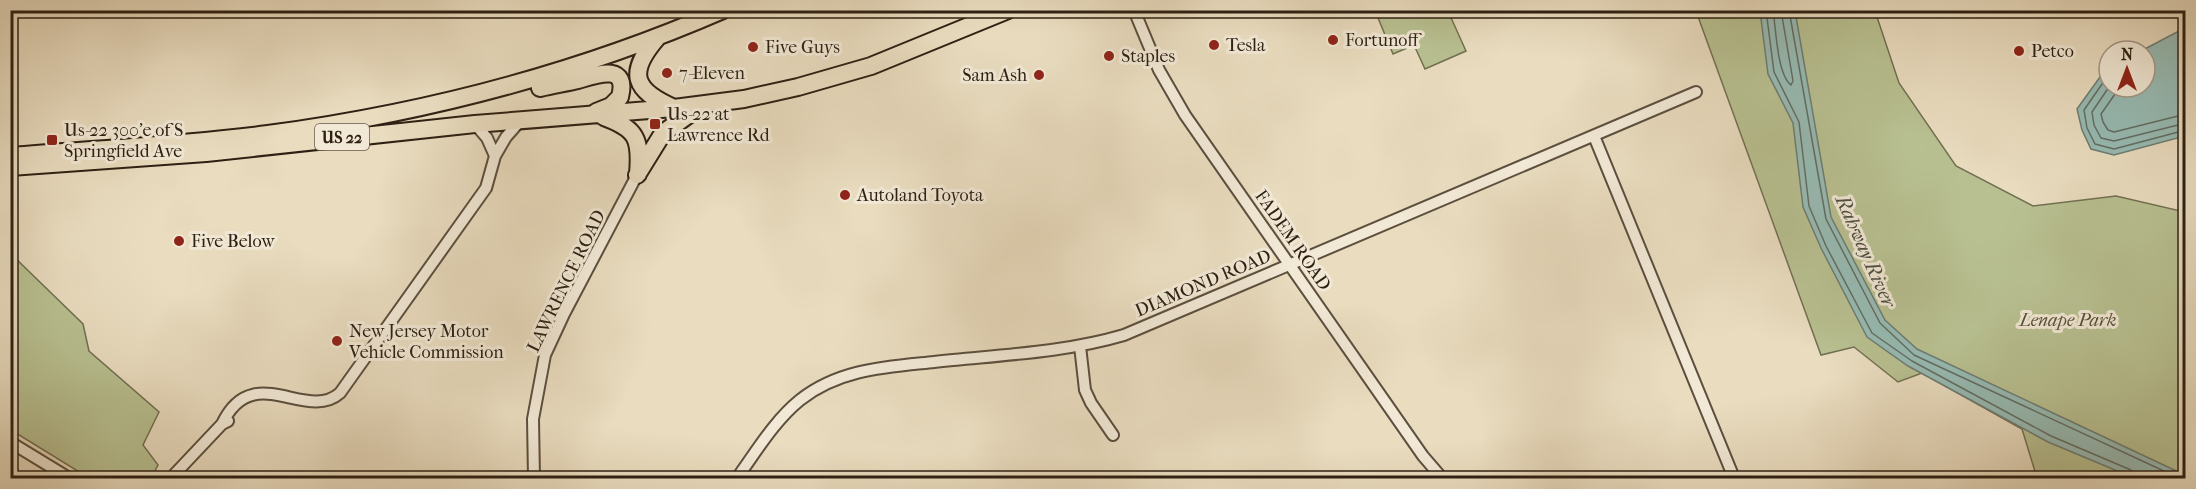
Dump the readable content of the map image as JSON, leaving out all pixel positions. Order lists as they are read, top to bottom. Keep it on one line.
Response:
{"streets":{"highway":["US 22"],"street":["FADEM ROAD","LAWRENCE ROAD","DIAMOND ROAD"]},"crossings":[["FADEM ROAD","DIAMOND ROAD"]],"water":["Rahway River"],"parks":["Lenape Park"],"places":{"other":["Fortunoff","Tesla","Five Guys","Petco","Staples","7-Eleven","Sam Ash","Autoland Toyota","Five Below","New Jersey Motor Vehicle Commission"],"transit":["Us-22 at Lawrence Rd","Us-22 300'e of S Springfield Ave"]},"north":"top"}
